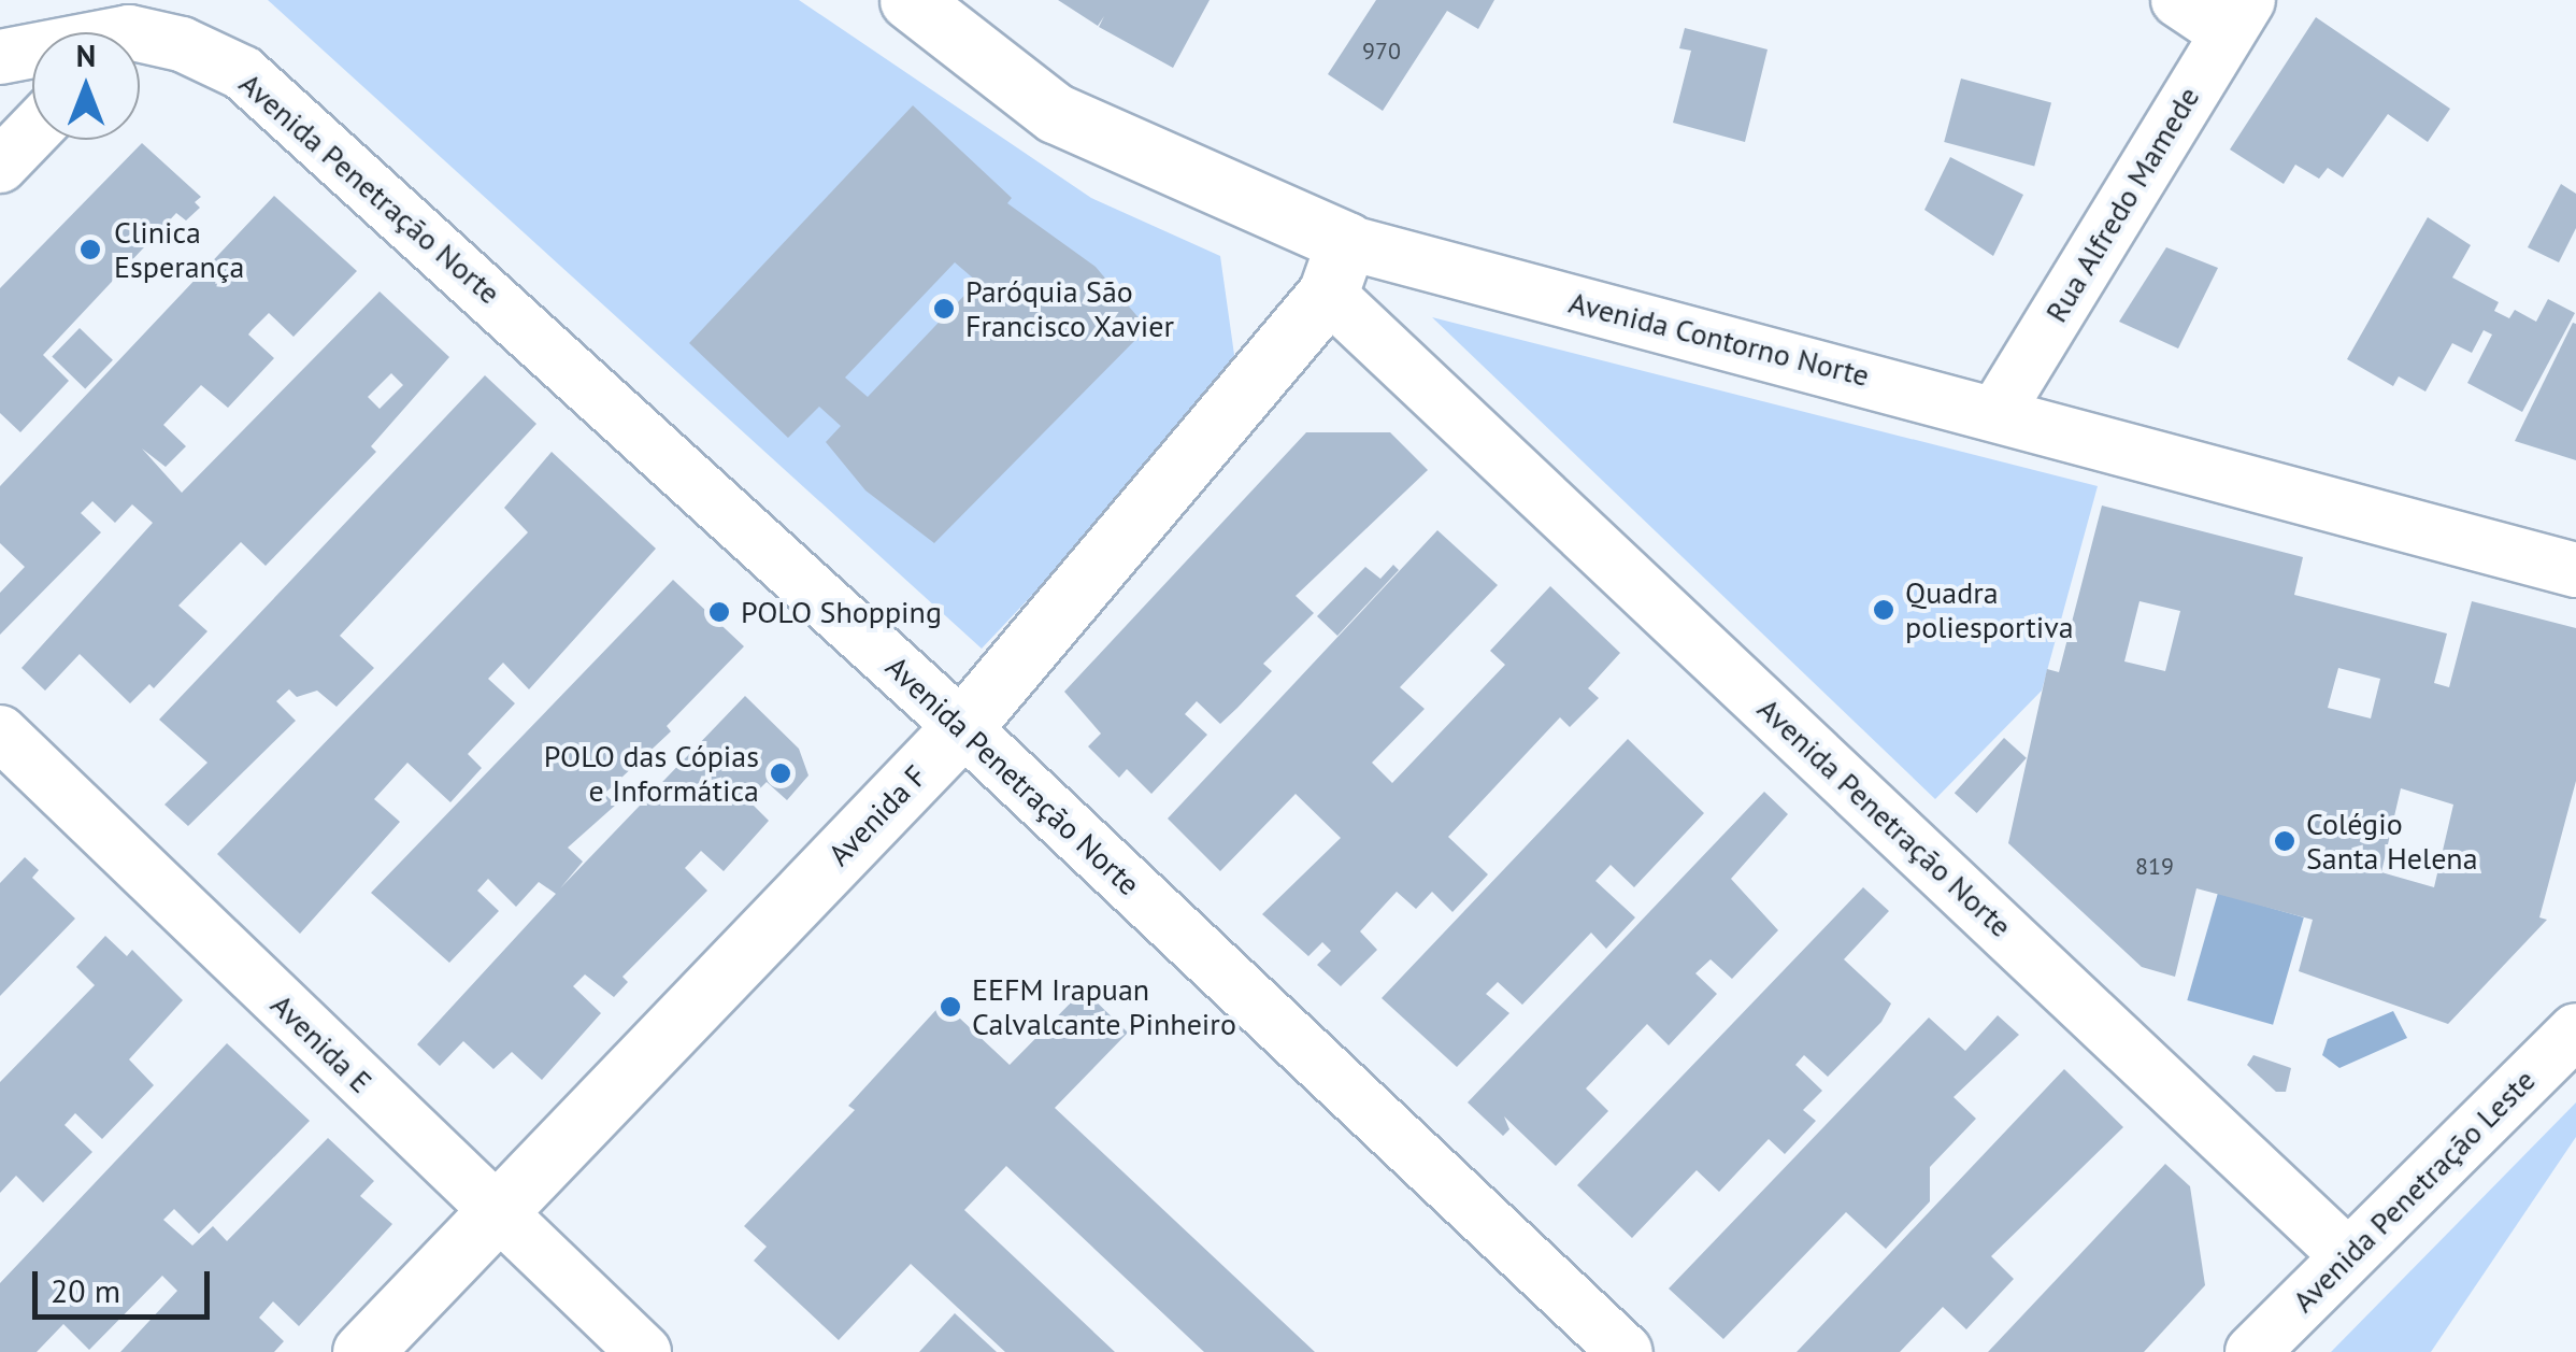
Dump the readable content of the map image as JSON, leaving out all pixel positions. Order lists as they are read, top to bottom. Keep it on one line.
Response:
{"streets":{"street":["Avenida Penetração Norte","Rua Alfredo Mamede","Avenida Contorno Norte","Avenida F","Avenida E","Avenida Penetração Leste"]},"crossings":[["Avenida Penetração Norte","Avenida Contorno Norte"],["Avenida Penetração Norte","Avenida F"],["Avenida Penetração Norte","Avenida Penetração Leste"],["Rua Alfredo Mamede","Avenida Contorno Norte"],["Avenida Contorno Norte","Avenida F"],["Avenida F","Avenida E"]],"places":["Clinica Esperança","Paróquia São Francisco Xavier","Quadra poliesportiva","POLO Shopping","POLO das Cópias e Informática","Colégio Santa Helena","EEFM Irapuan Calvalcante Pinheiro"],"house_numbers":["970","819"],"scale_bar":"20 m","north":"top"}
